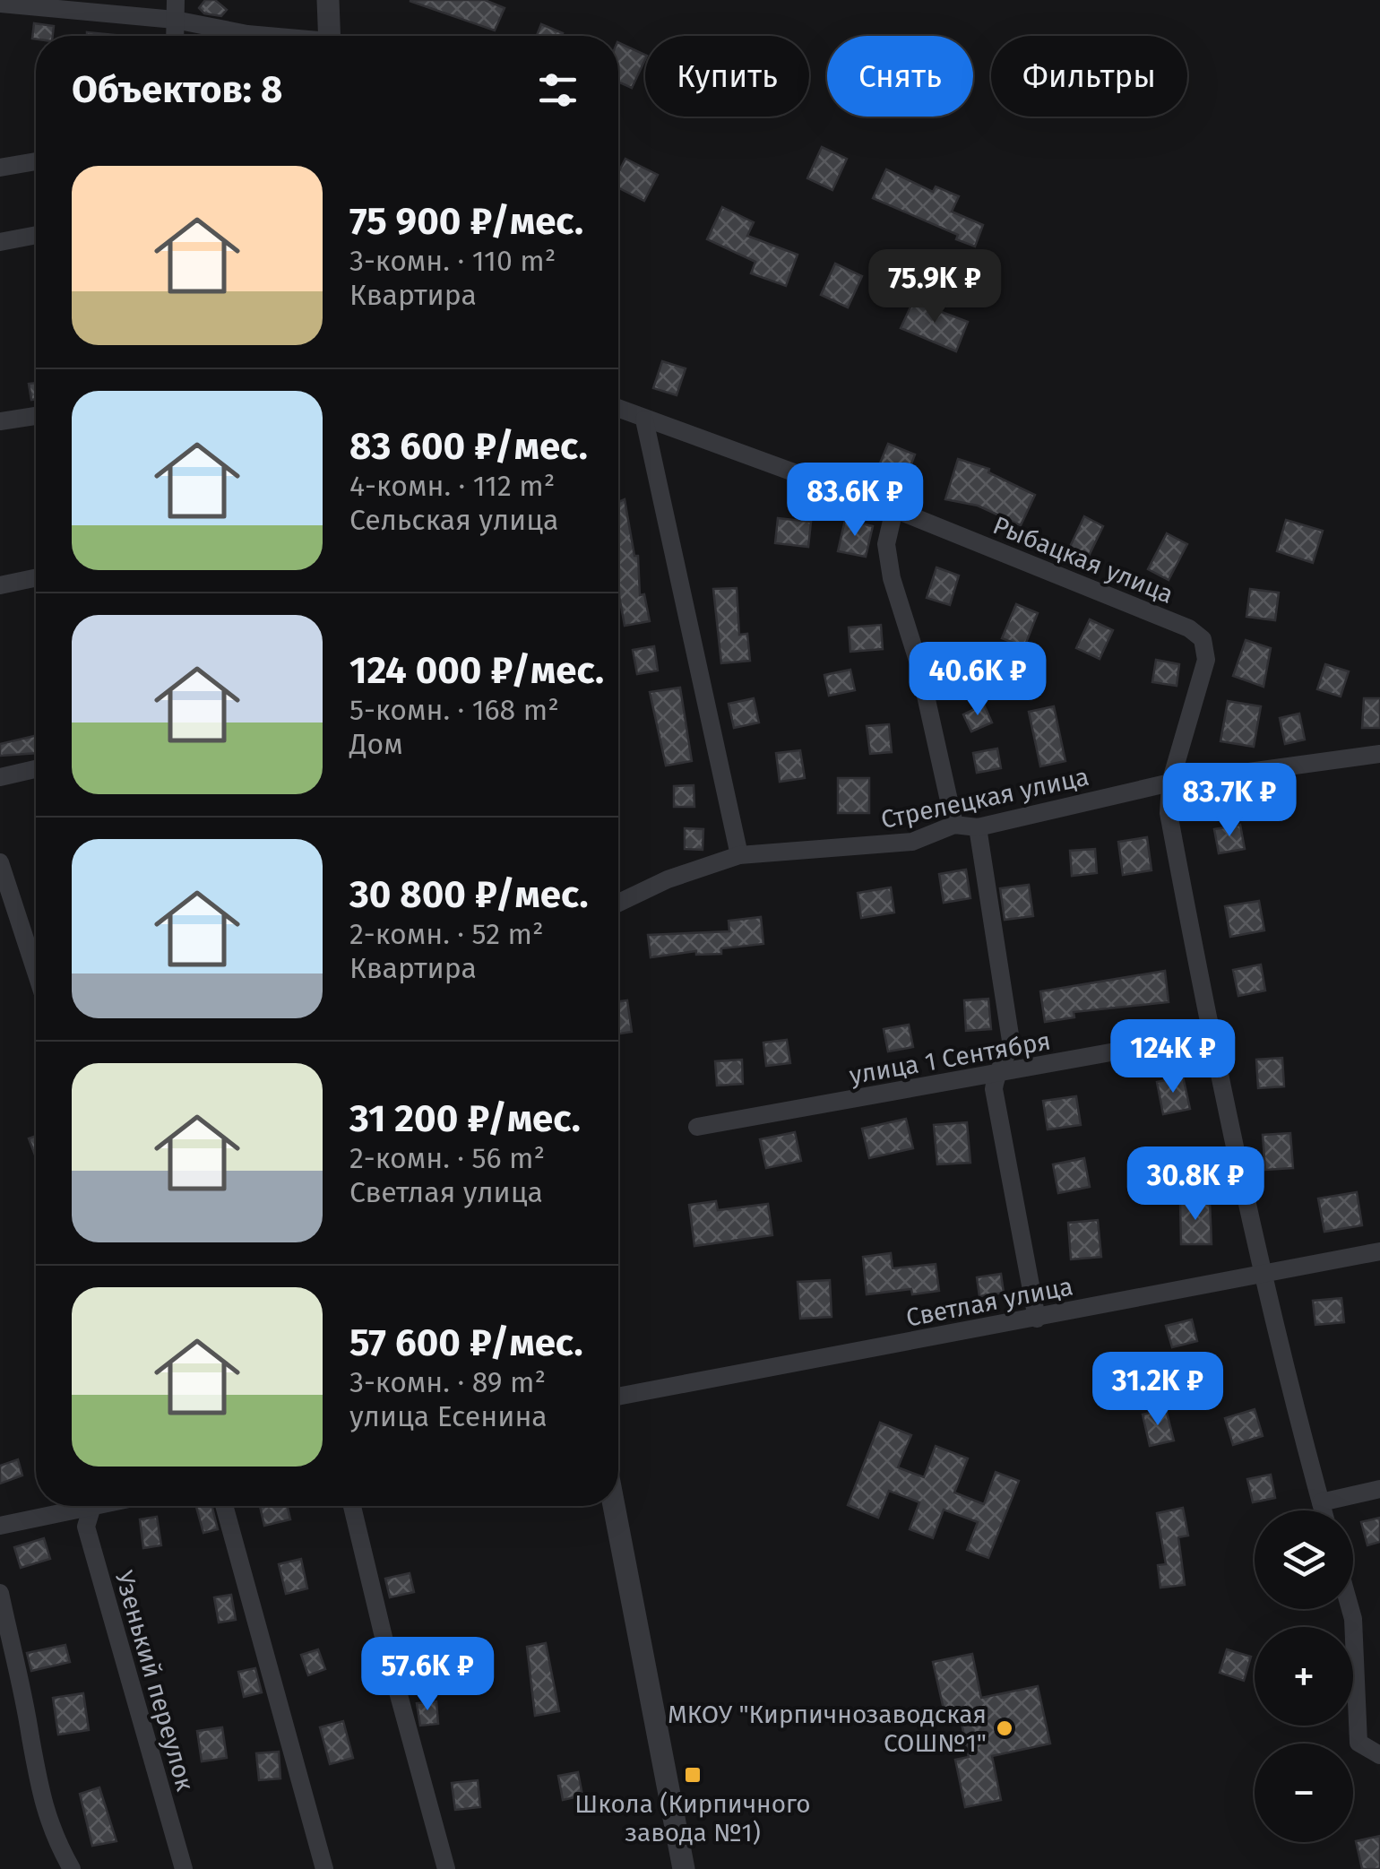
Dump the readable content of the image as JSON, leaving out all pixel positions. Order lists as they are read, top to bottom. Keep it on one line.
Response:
{"streets":{"street":["Рыбацкая улица","Стрелецкая улица","улица 1 Сентября","Светлая улица","Узенький переулок"]},"crossings":[["Рыбацкая улица","Стрелецкая улица"]],"places":{"other":["МКОУ \"Кирпичнозаводская СОШ№1\""],"transit":["Школа (Кирпичного завода №1)"]},"page":{"chip":["Купить","Снять","Фильтры"],"heading":"Объектов: 8","list":[{"name":"75 900 ₽/мес.","note":"3-комн. · 110 m² · Квартира"},{"name":"83 600 ₽/мес.","note":"4-комн. · 112 m² · Сельская улица"},{"name":"124 000 ₽/мес.","note":"5-комн. · 168 m² · Дом"},{"name":"30 800 ₽/мес.","note":"2-комн. · 52 m² · Квартира"},{"name":"31 200 ₽/мес.","note":"2-комн. · 56 m² · Светлая улица"},{"name":"57 600 ₽/мес.","note":"3-комн. · 89 m² · улица Есенина"}],"price":["75.9K ₽","83.6K ₽","40.6K ₽","83.7K ₽","124K ₽","30.8K ₽","31.2K ₽","57.6K ₽"],"map_buttons":["+","−"]}}
